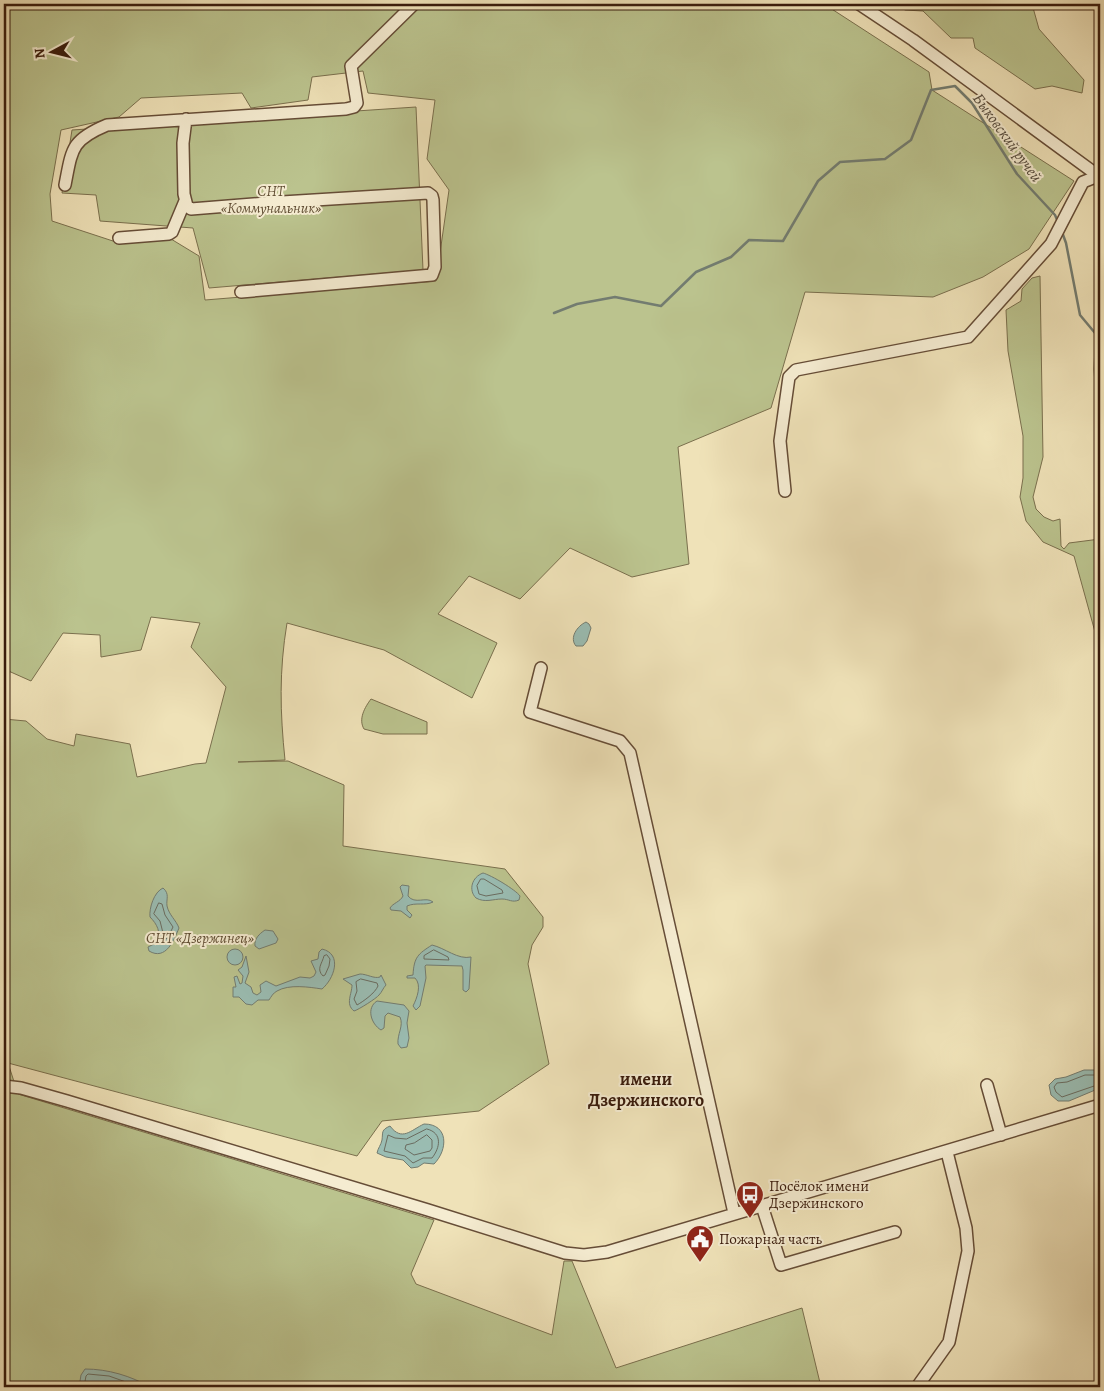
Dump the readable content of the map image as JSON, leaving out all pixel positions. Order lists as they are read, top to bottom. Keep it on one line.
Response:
{"districts":["имени Дзержинского"],"water":["Быковский ручей"],"parks":["СНТ «Коммунальник»","СНТ «Дзержинец»"],"places":{"bus stop":["Посёлок имени Дзержинского"],"public building":["Пожарная часть"]},"north":"left"}
